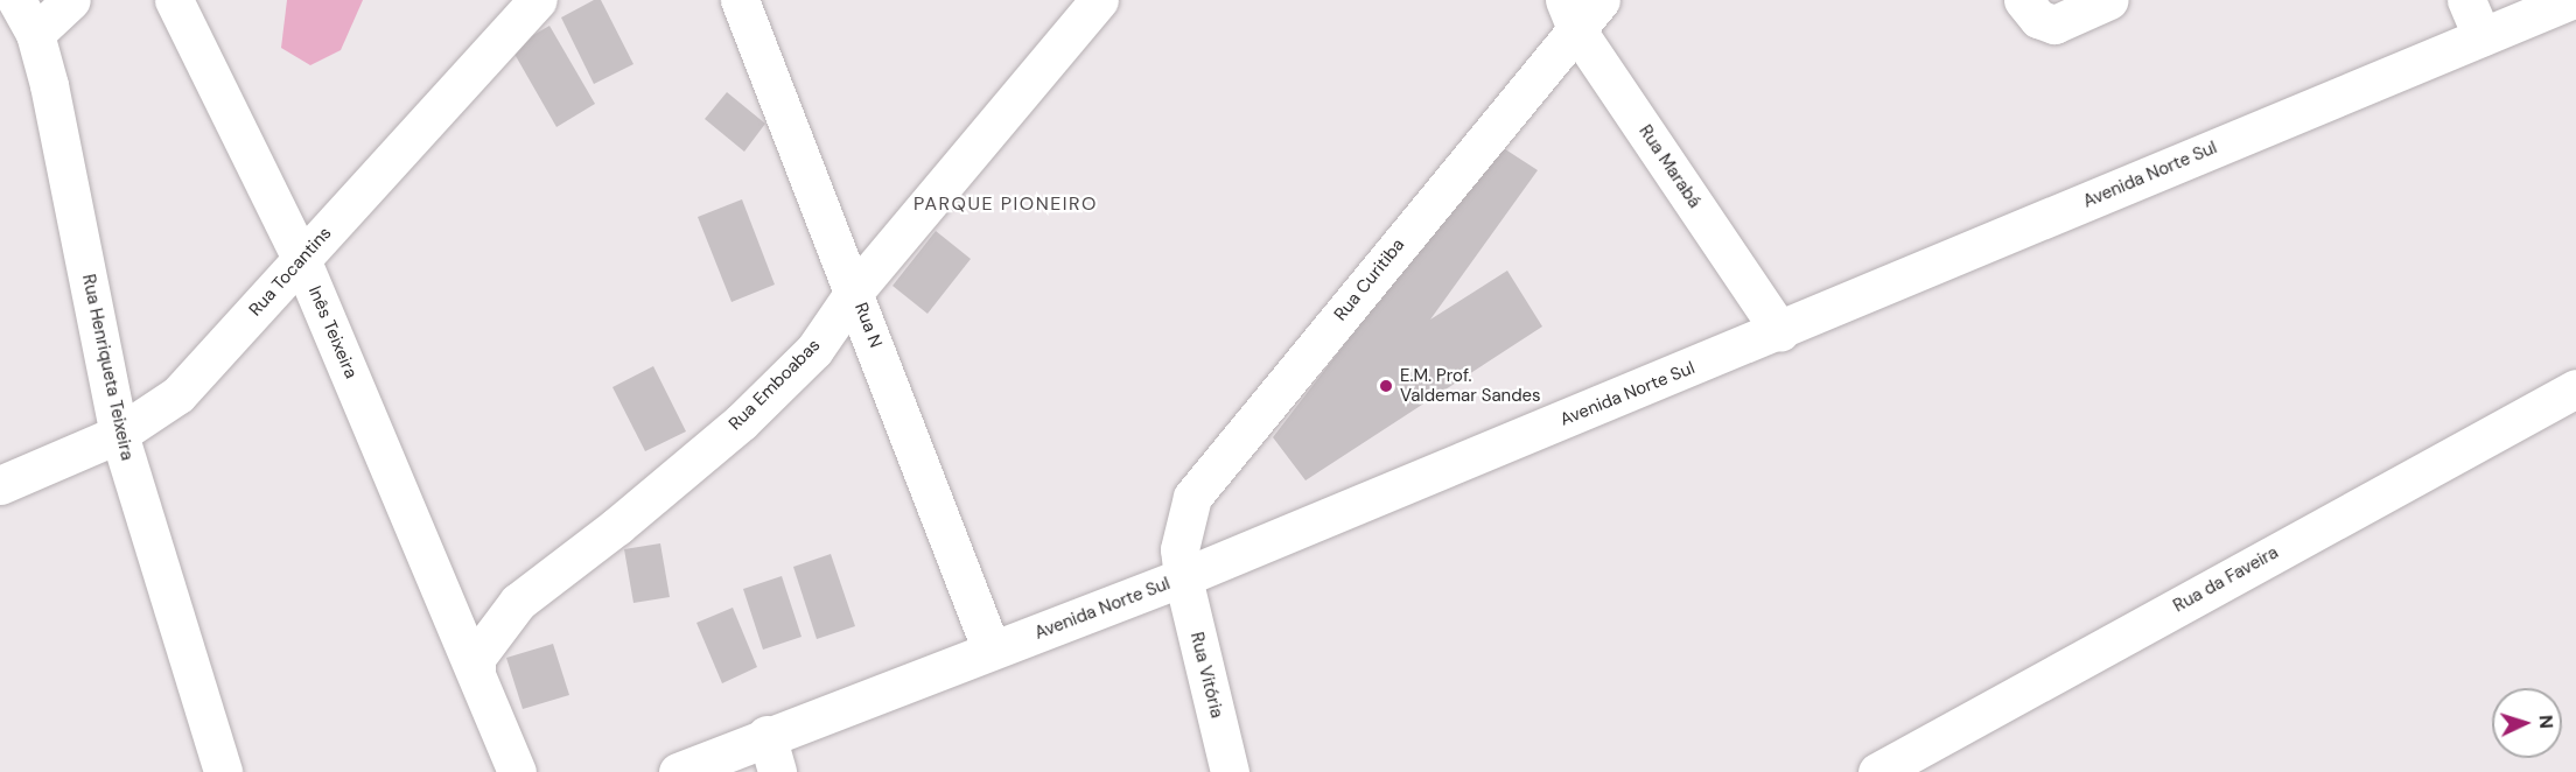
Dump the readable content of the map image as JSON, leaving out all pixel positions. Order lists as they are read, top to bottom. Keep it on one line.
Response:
{"streets":{"street":["Rua Marabá","Avenida Norte Sul","Rua Tocantins","Rua Curitiba","Rua N","Inês Teixeira","Rua Henriqueta Teixeira","Rua Emboabas","Rua da Faveira","Rua Vitória"]},"crossings":[["Rua Marabá","Avenida Norte Sul"],["Rua Marabá","Rua Curitiba"],["Avenida Norte Sul","Rua Curitiba"],["Avenida Norte Sul","Rua N"],["Avenida Norte Sul","Rua Vitória"],["Rua Tocantins","Inês Teixeira"],["Rua Tocantins","Rua Henriqueta Teixeira"],["Rua Curitiba","Rua Vitória"],["Rua N","Rua Emboabas"],["Inês Teixeira","Rua Emboabas"]],"districts":["PARQUE PIONEIRO"],"places":["E.M. Prof. Valdemar Sandes"],"north":"right"}
